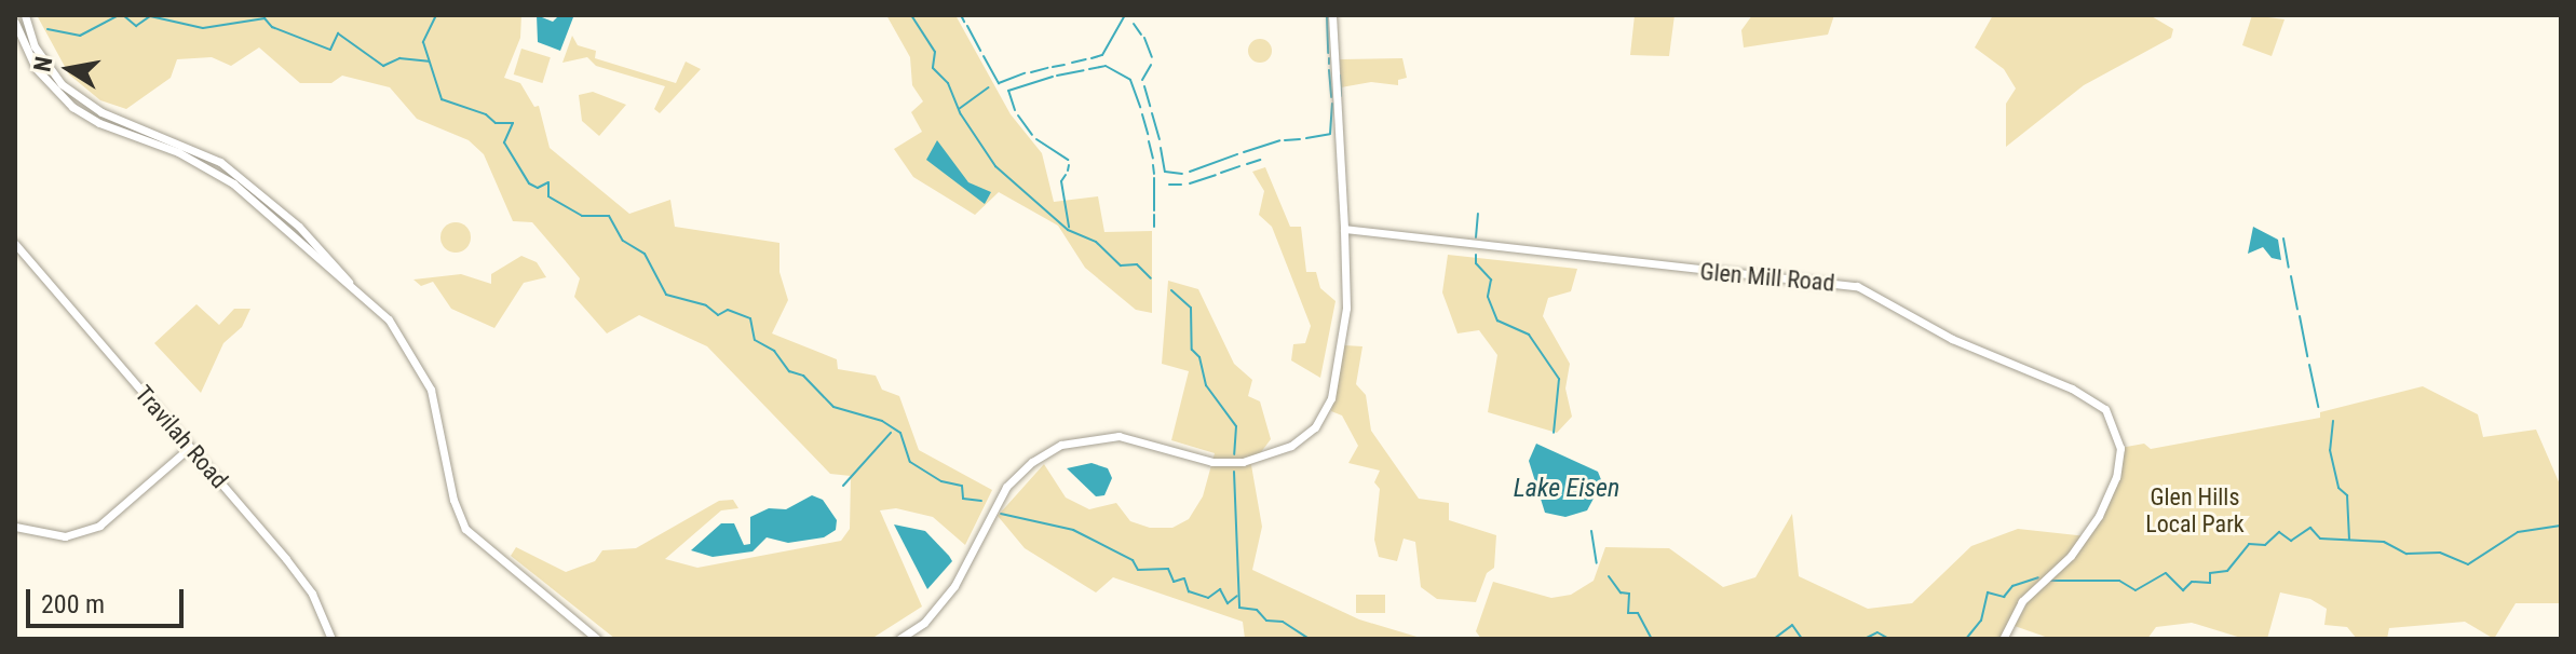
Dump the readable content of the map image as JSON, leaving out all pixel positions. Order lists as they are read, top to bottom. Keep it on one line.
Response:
{"streets":{"main road":["Glen Mill Road","Travilah Road"]},"water":["Lake Eisen"],"parks":["Glen Hills Local Park"],"scale_bar":"200 m","north":"left"}
